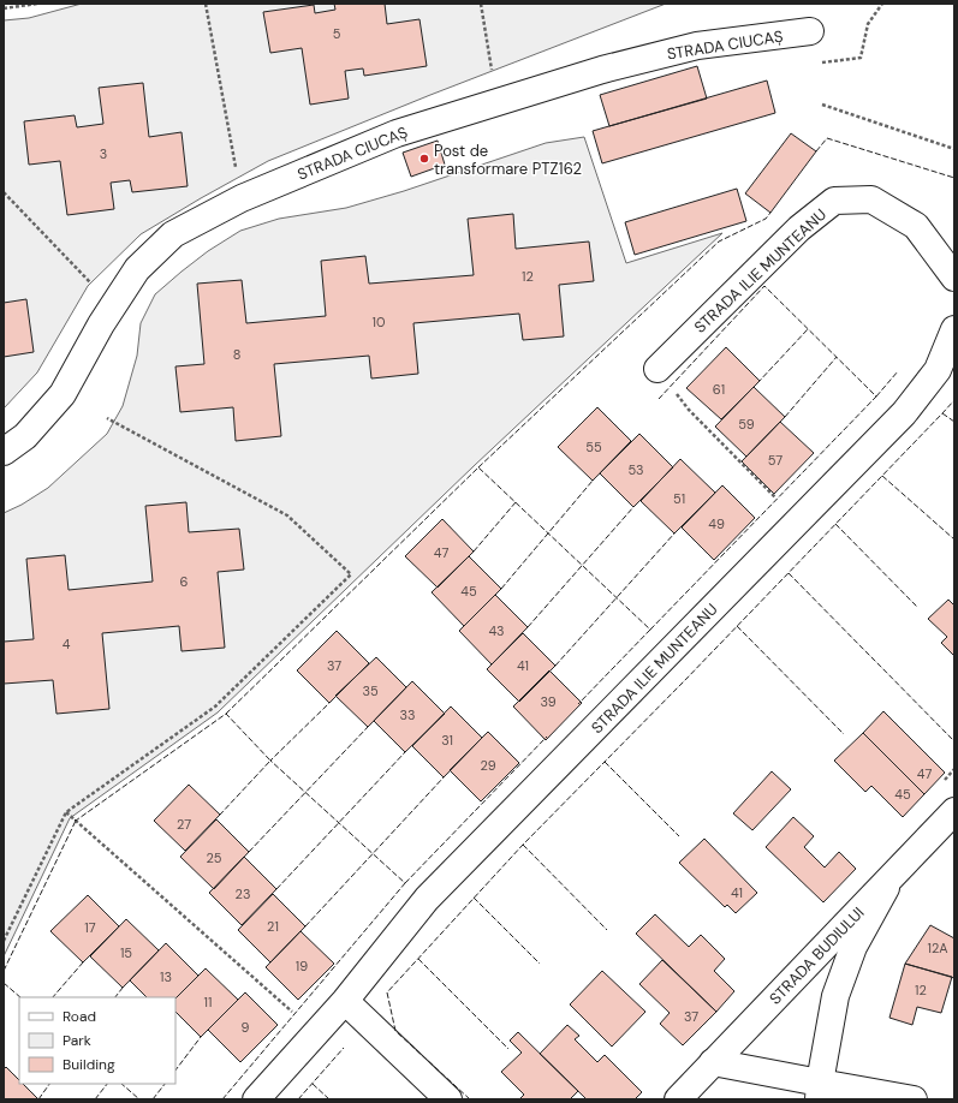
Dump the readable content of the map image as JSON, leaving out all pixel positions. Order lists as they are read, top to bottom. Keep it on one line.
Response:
{"streets":{"street":["STRADA CIUCAȘ","STRADA ILIE MUNTEANU","STRADA BUDIULUI"]},"places":["Post de transformare PTZ162"],"house_numbers":["5","3","12","10","8","61","59","55","57","53","51","49","47","6","45","43","4","37","41","35","39","33","31","29","47","45","27","25","41","23","21","17","12A","15","19","13","12","11","37","9"],"legend":["Road","Park","Building"]}
